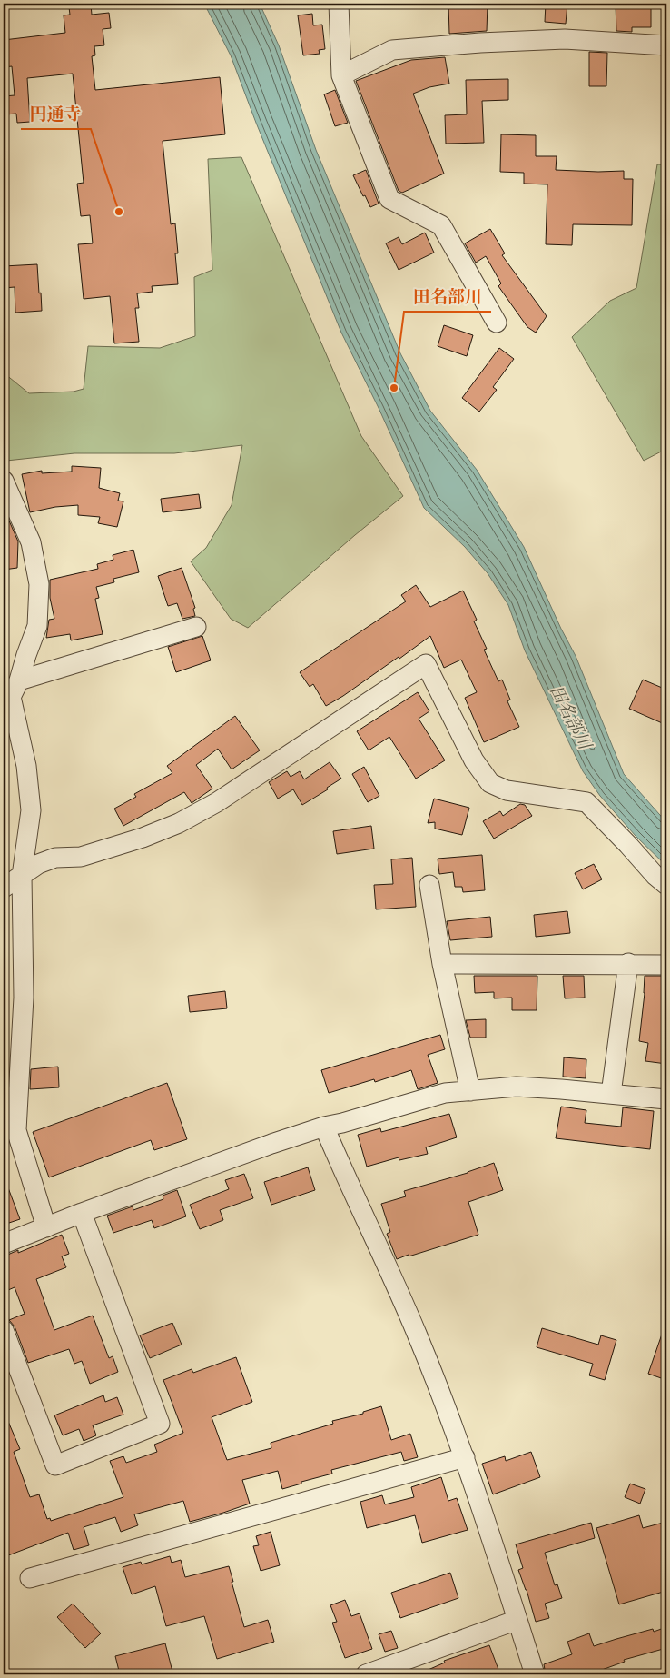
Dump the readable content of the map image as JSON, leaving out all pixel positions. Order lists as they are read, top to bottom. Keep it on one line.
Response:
{"water":["田名部川"],"places":["円通寺","田名部川"]}
